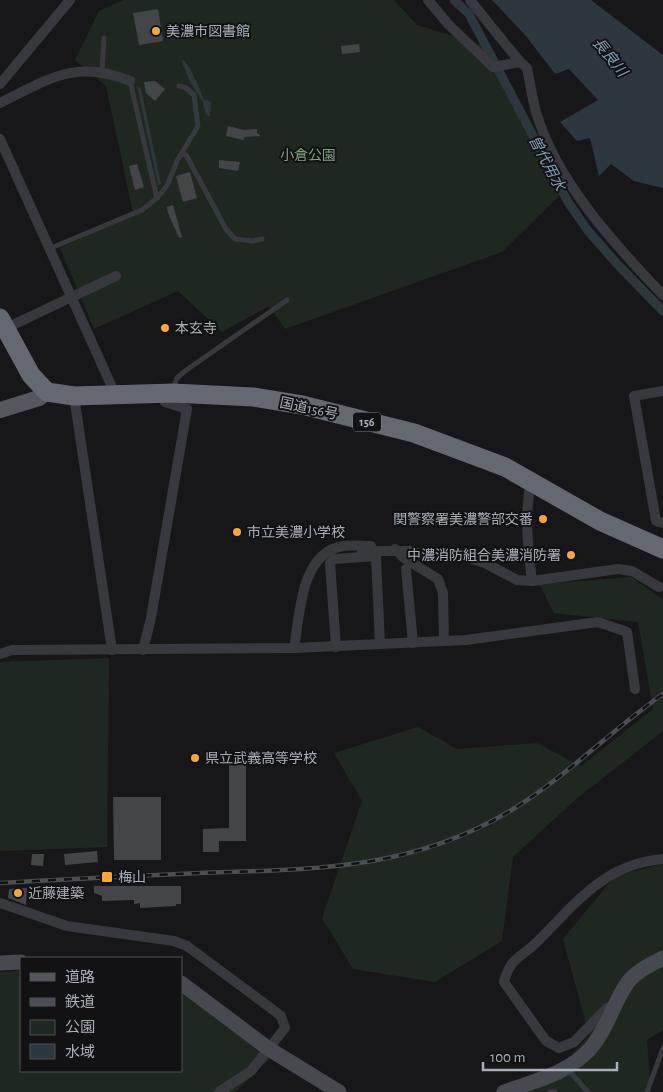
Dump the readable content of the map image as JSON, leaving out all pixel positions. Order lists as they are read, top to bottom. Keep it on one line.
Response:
{"streets":{"highway":["国道156号","156"]},"water":["長良川","曽代用水"],"parks":["小倉公園"],"places":{"other":["美濃市図書館","本玄寺","関警察署美濃警部交番","市立美濃小学校","中濃消防組合美濃消防署","県立武義高等学校","近藤建築"],"transit":["梅山"]},"legend":["道路","鉄道","公園","水域"],"scale_bar":"100 m"}
